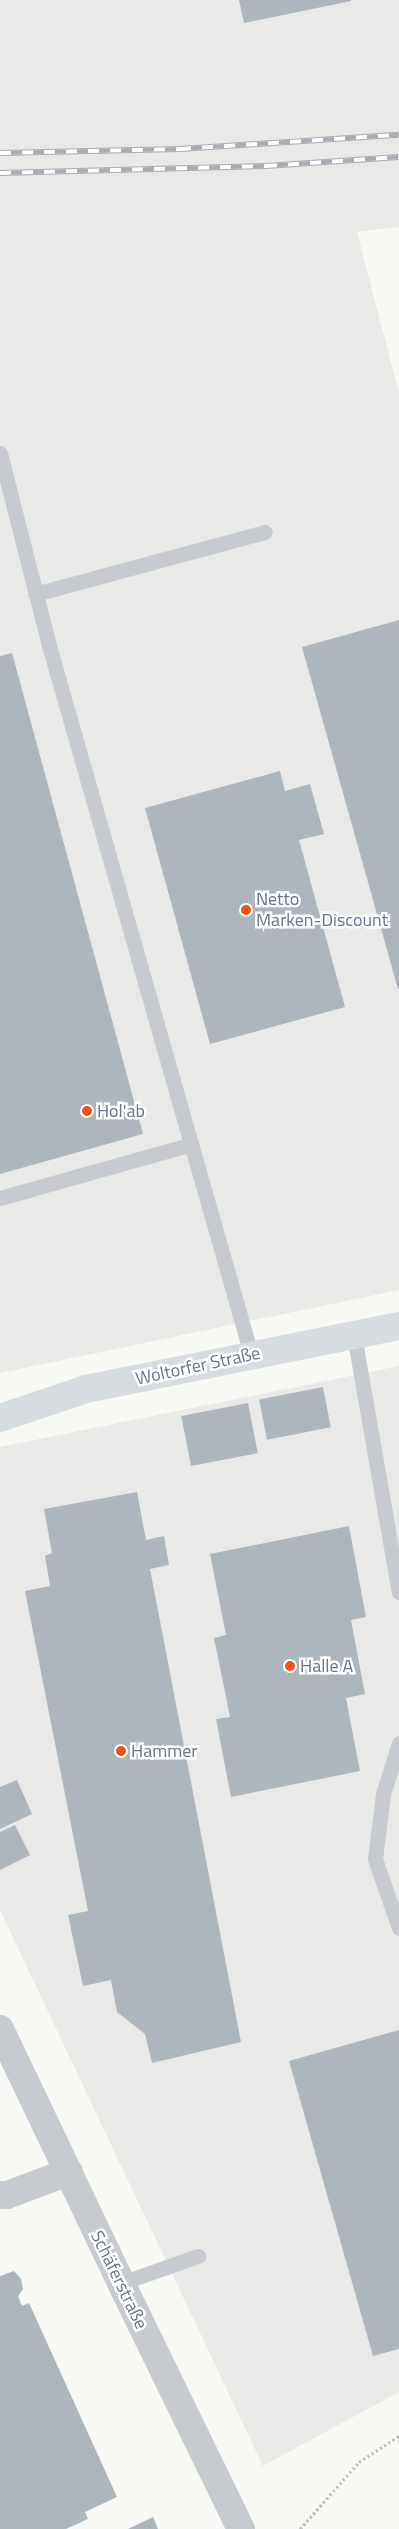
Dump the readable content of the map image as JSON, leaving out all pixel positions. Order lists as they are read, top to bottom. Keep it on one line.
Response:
{"streets":{"street":["Woltorfer Straße","Schäferstraße"]},"places":["Netto Marken-Discount","Hol'ab","Halle A","Hammer"]}
